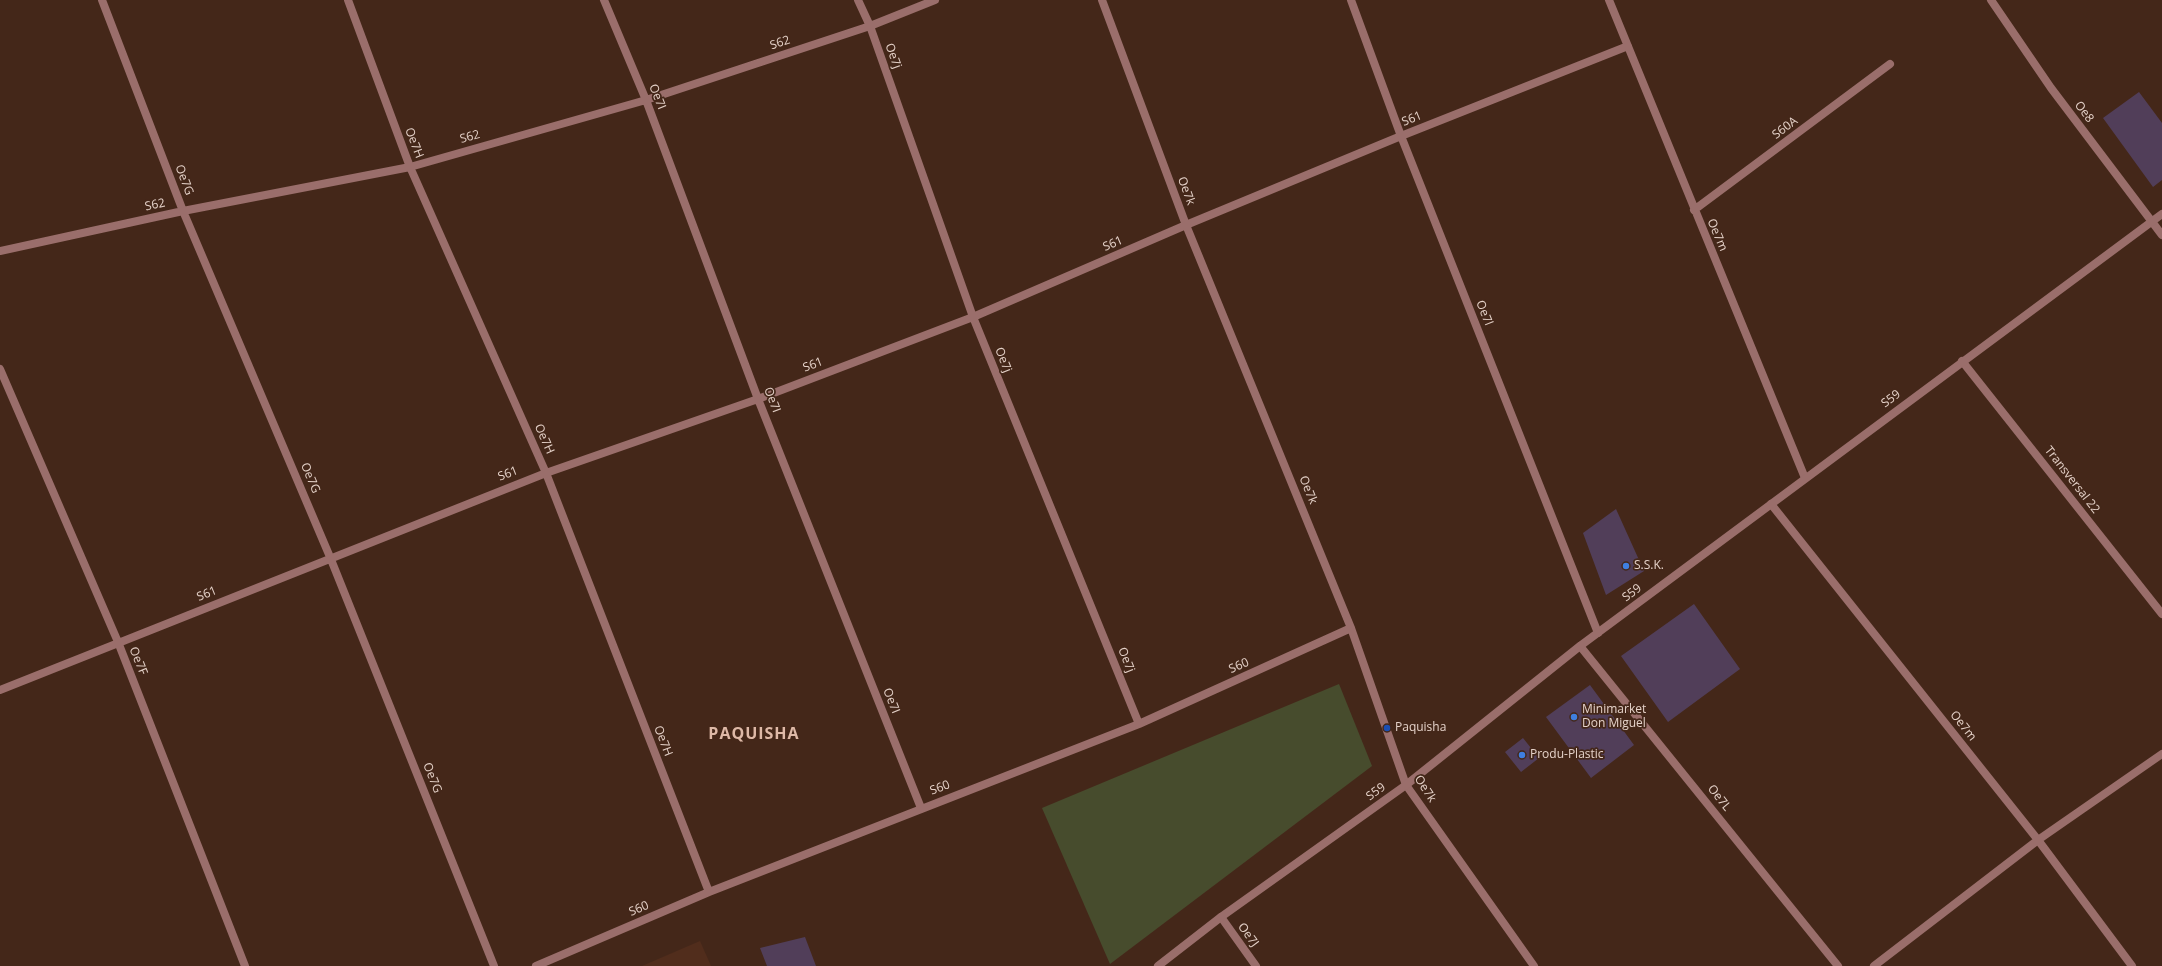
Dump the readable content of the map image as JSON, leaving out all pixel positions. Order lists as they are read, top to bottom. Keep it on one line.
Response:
{"streets":{"street":["S62","Oe7j","Oe7I","Oe8","S61","S60A","Oe7H","Oe7G","Oe7k","Oe7m","Oe7l","S59","Transversal 22","Oe7F","S60","Oe7L","Oe7J"]},"crossings":[["S62","Oe7j"],["S62","Oe7I"],["S62","Oe7H"],["S62","Oe7G"],["Oe7j","S61"],["Oe7j","S60"],["Oe7I","S61"],["Oe7I","S60"],["Oe8","S59"],["S61","Oe7H"],["S61","Oe7G"],["S61","Oe7k"],["S61","Oe7m"],["S61","Oe7l"],["S61","Oe7F"],["S60A","Oe7m"],["Oe7H","S60"],["Oe7k","S59"],["Oe7k","S60"],["Oe7m","S59"],["Oe7l","S59"],["S59","Transversal 22"],["S59","Oe7L"],["S59","Oe7J"]],"districts":["PAQUISHA"],"places":["S.S.K.","Minimarket Don Miguel","Paquisha","Produ-Plastic"]}
